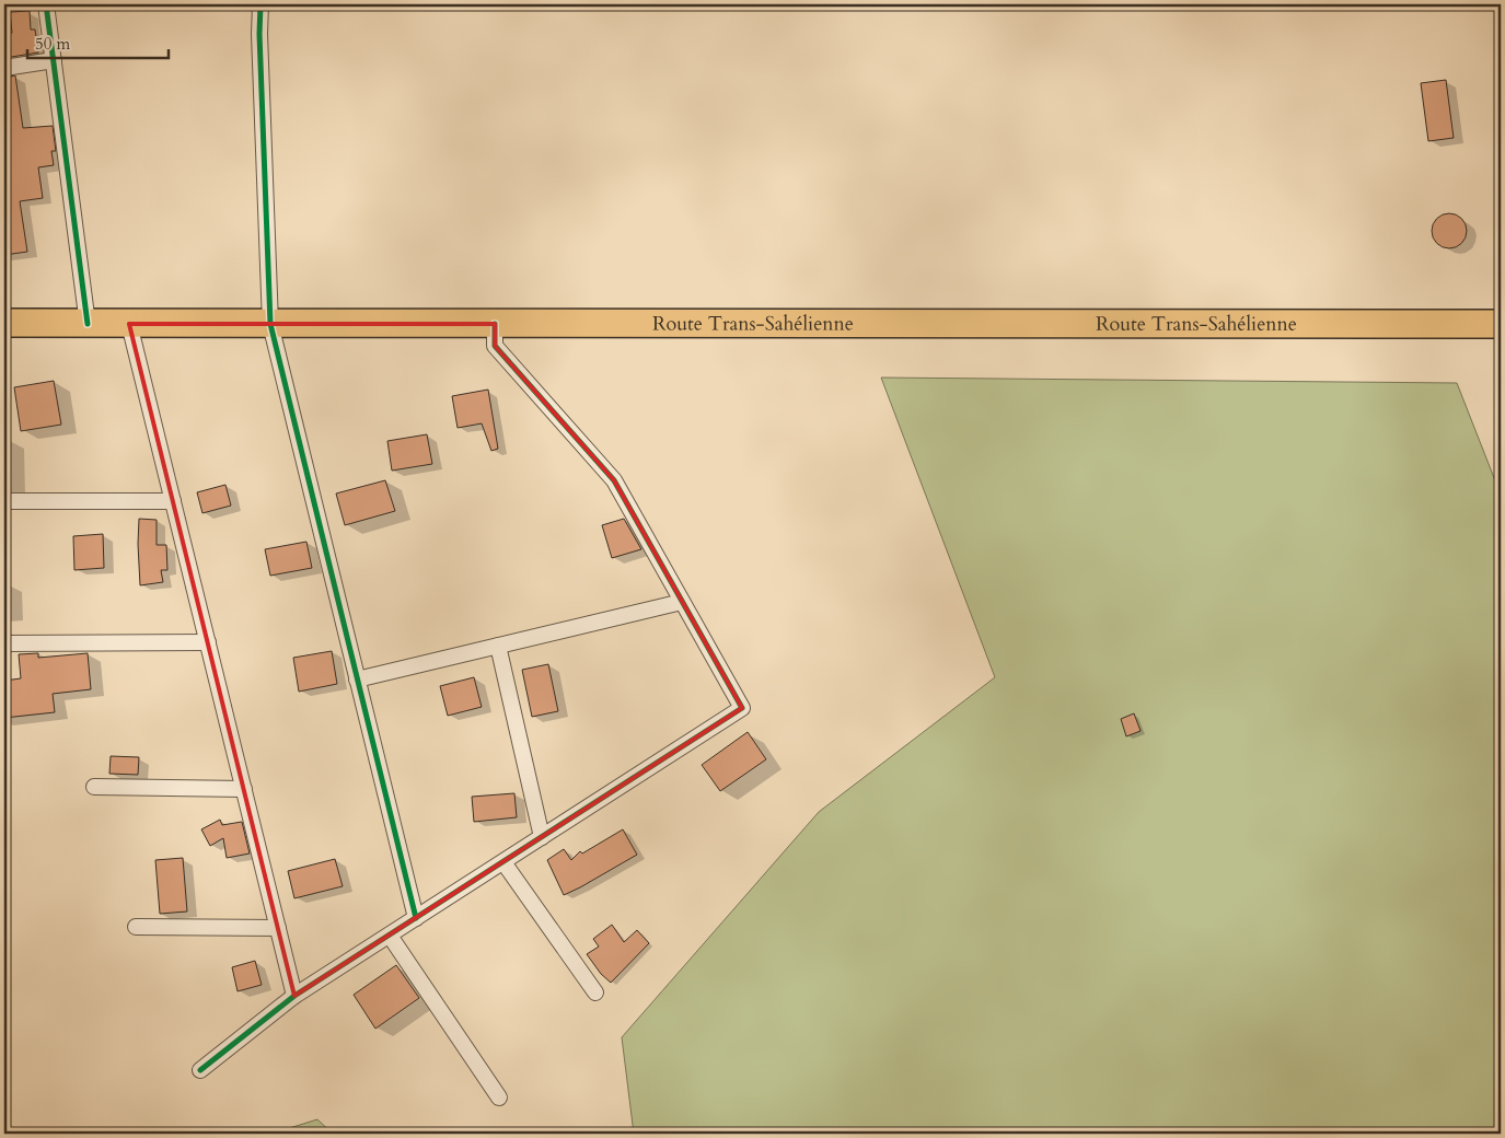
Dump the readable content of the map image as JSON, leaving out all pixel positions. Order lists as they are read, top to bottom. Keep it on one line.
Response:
{"streets":{"highway":["Route Trans-Sahélienne"]},"scale_bar":"50 m"}
